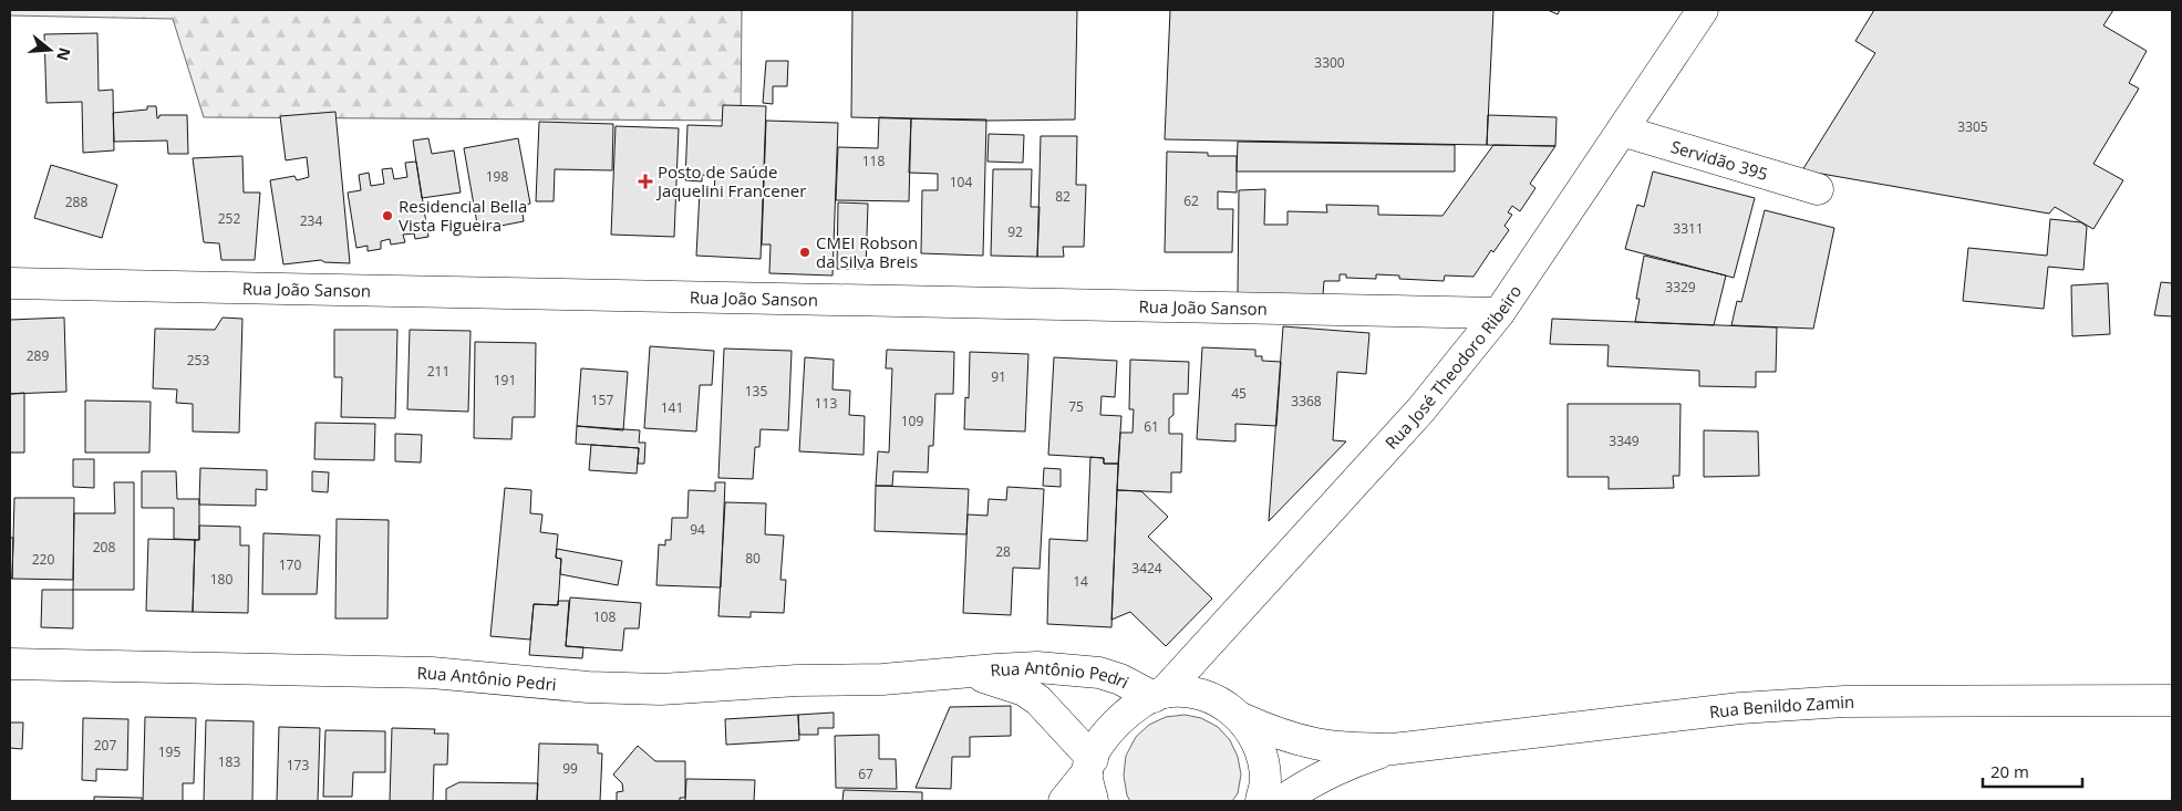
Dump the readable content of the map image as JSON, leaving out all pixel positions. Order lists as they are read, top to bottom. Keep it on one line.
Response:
{"streets":{"street":["Servidão 395","Rua João Sanson","Rua José Theodoro Ribeiro","Rua Antônio Pedri","Rua Benildo Zamin"]},"crossings":[["Servidão 395","Rua José Theodoro Ribeiro"],["Rua João Sanson","Rua José Theodoro Ribeiro"],["Rua José Theodoro Ribeiro","Rua Antônio Pedri"]],"places":{"health":["Posto de Saúde Jaquelini Francener"],"other":["Residencial Bella Vista Figueira","CMEI Robson da Silva Breis"]},"house_numbers":["3300","3305","118","198","104","82","62","288","252","234","3311","92","3329","289","253","211","91","191","135","45","157","3368","113","75","141","109","61","3349","94","208","28","80","220","170","3424","180","14","108","207","195","183","173","99","67"],"scale_bar":"20 m","north":"right"}
